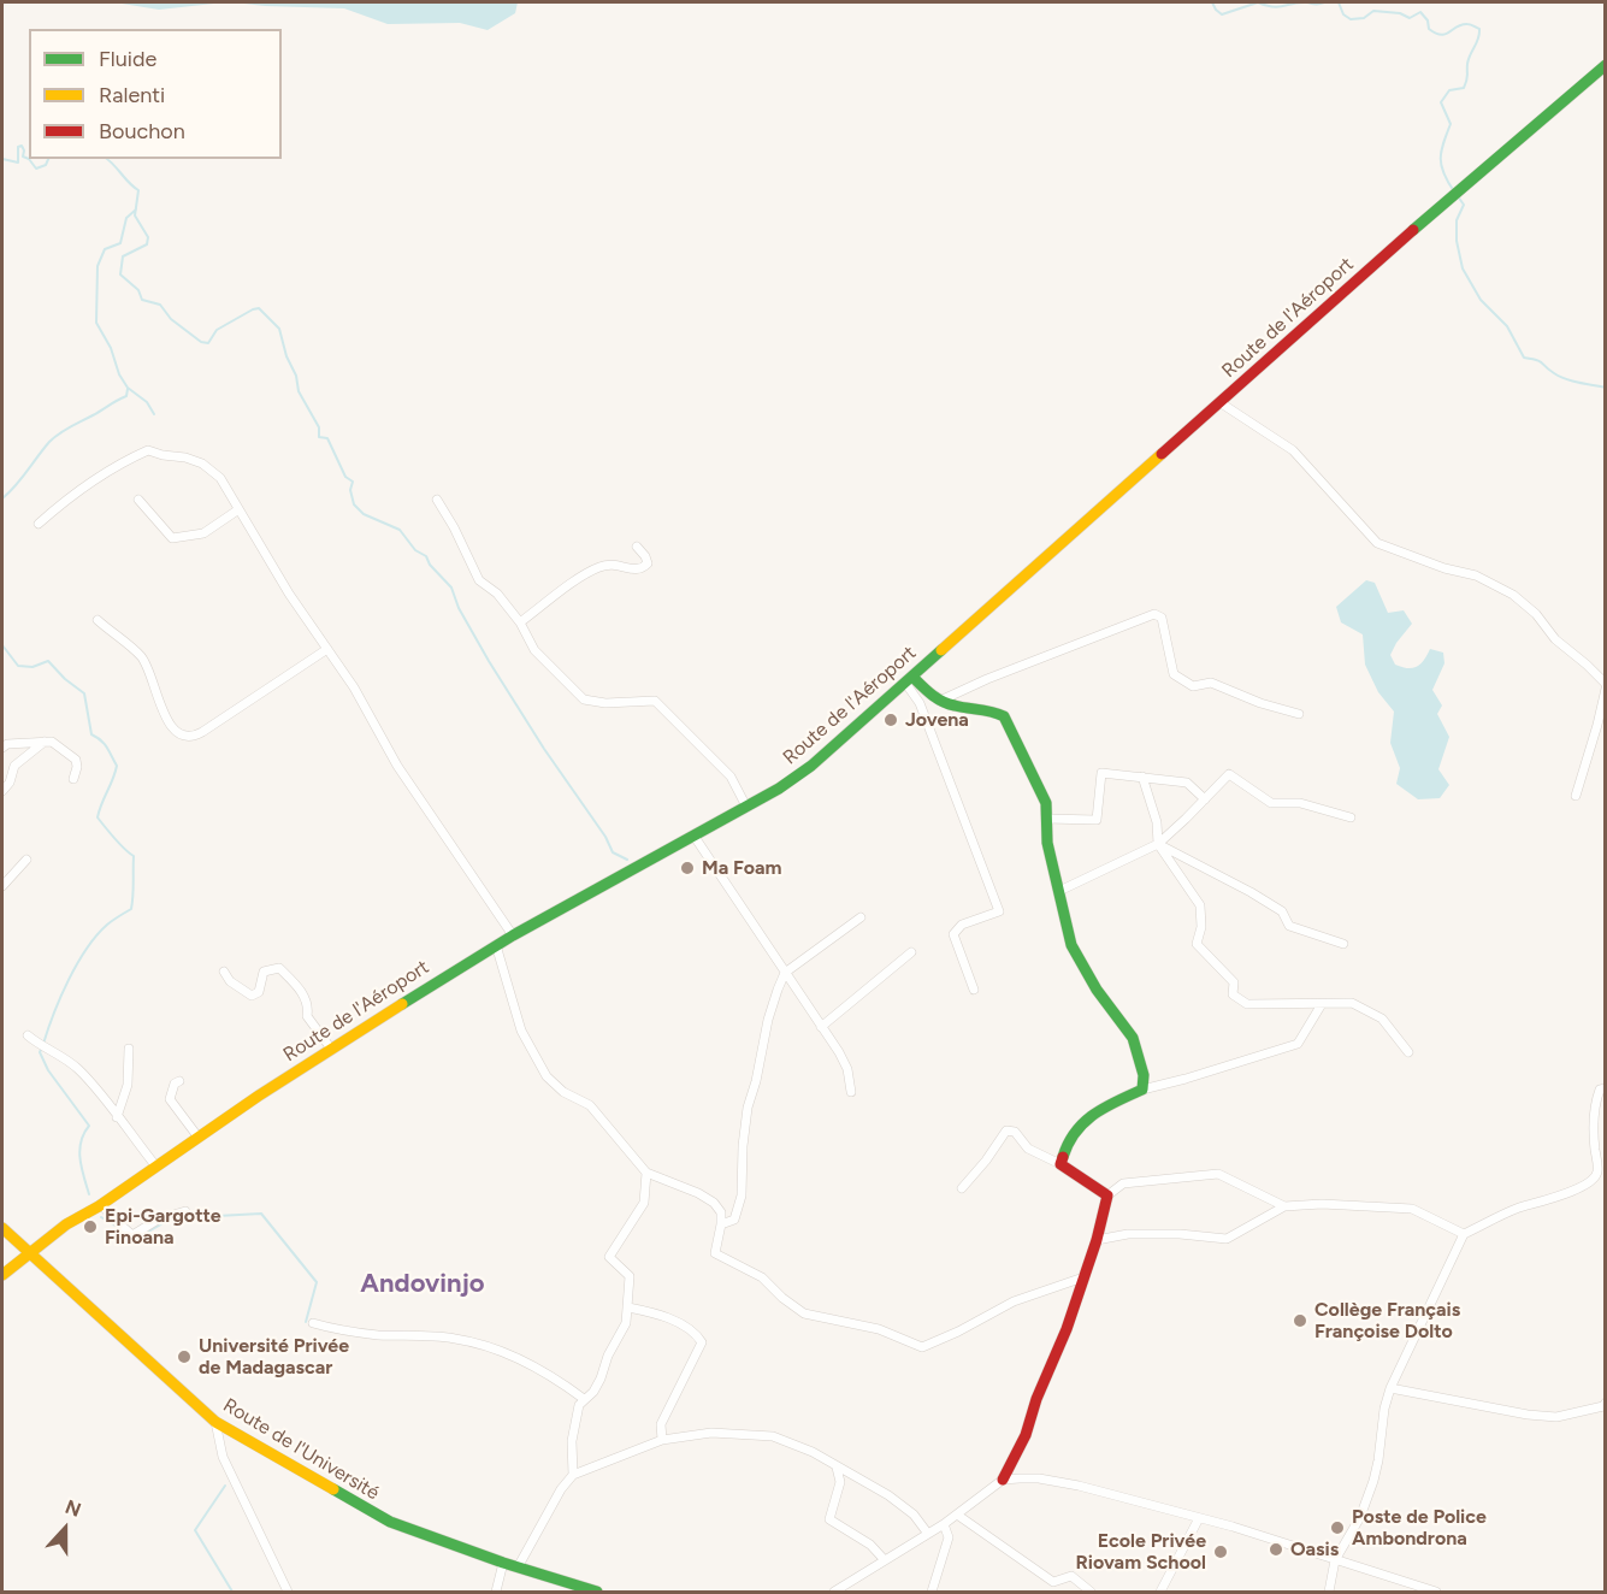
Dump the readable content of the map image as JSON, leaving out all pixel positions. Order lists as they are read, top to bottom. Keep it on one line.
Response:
{"streets":{"main road":["Route de l'Aéroport","Route de l'Université"]},"crossings":[["Route de l'Aéroport","Route de l'Université"]],"districts":["Andovinjo"],"places":["Jovena","Ma Foam","Epi-Gargotte Finoana","Collège Français Françoise Dolto","Université Privée de Madagascar","Poste de Police Ambondrona","Oasis","Ecole Privée Riovam School"],"legend":["Fluide","Ralenti","Bouchon"],"north":"top"}
